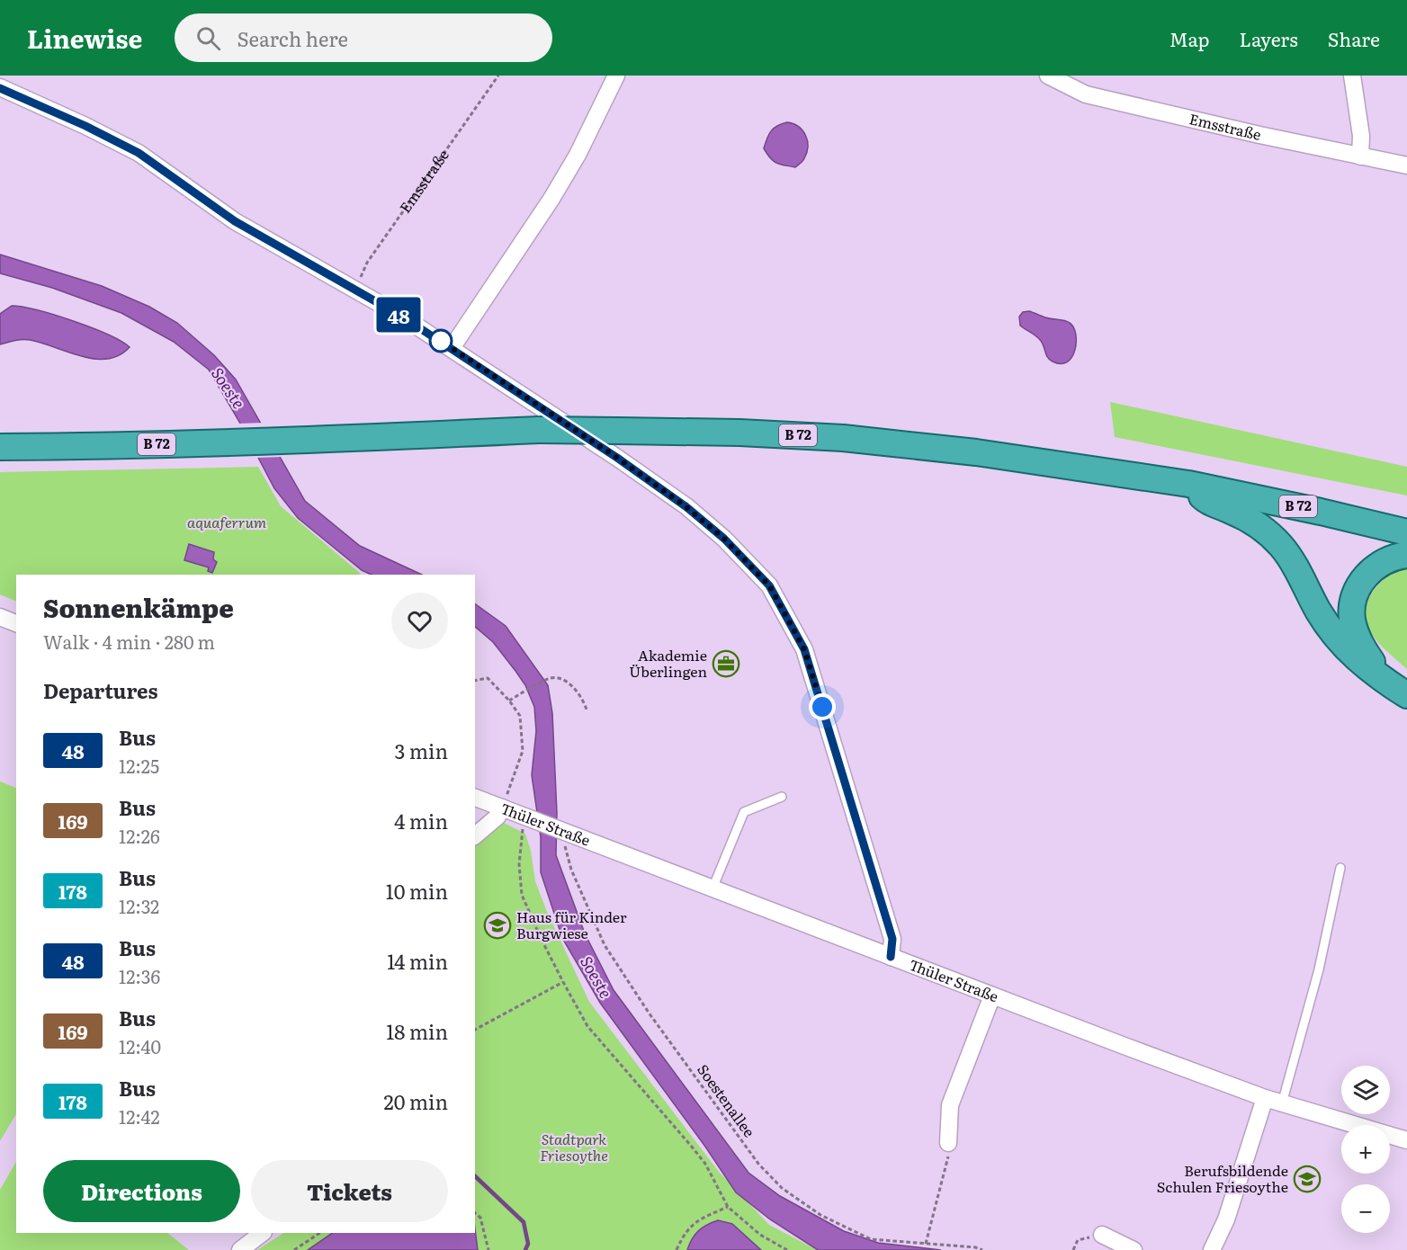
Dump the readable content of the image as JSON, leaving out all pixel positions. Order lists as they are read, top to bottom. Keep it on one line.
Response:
{"streets":{"highway":["B 72"],"street":["Emsstraße","Thüler Straße"],"path":["Soestenallee"]},"crossings":[["Thüler Straße","Soestenallee"]],"water":["Soeste"],"parks":["aquaferrum","Stadtpark Friesoythe"],"places":{"office":["Akademie Überlingen"],"school or university":["Haus für Kinder Burgwiese","Berufsbildende Schulen Friesoythe"]},"lines":["bus line 48"],"page":{"header":"Linewise","search":"Search here","nav":["Map","Layers","Share"],"on_map":"48","heading":[["Sonnenkämpe","Walk · 4 min · 280 m"],"Departures"],"list":[{"mark":"48","name":"Bus","note":"12:25","value":"3 min"},{"mark":"169","name":"Bus","note":"12:26","value":"4 min"},{"mark":"178","name":"Bus","note":"12:32","value":"10 min"},{"mark":"48","name":"Bus","note":"12:36","value":"14 min"},{"mark":"169","name":"Bus","note":"12:40","value":"18 min"},{"mark":"178","name":"Bus","note":"12:42","value":"20 min"}],"map_buttons":["+","−"],"buttons":["Directions","Tickets"]}}
